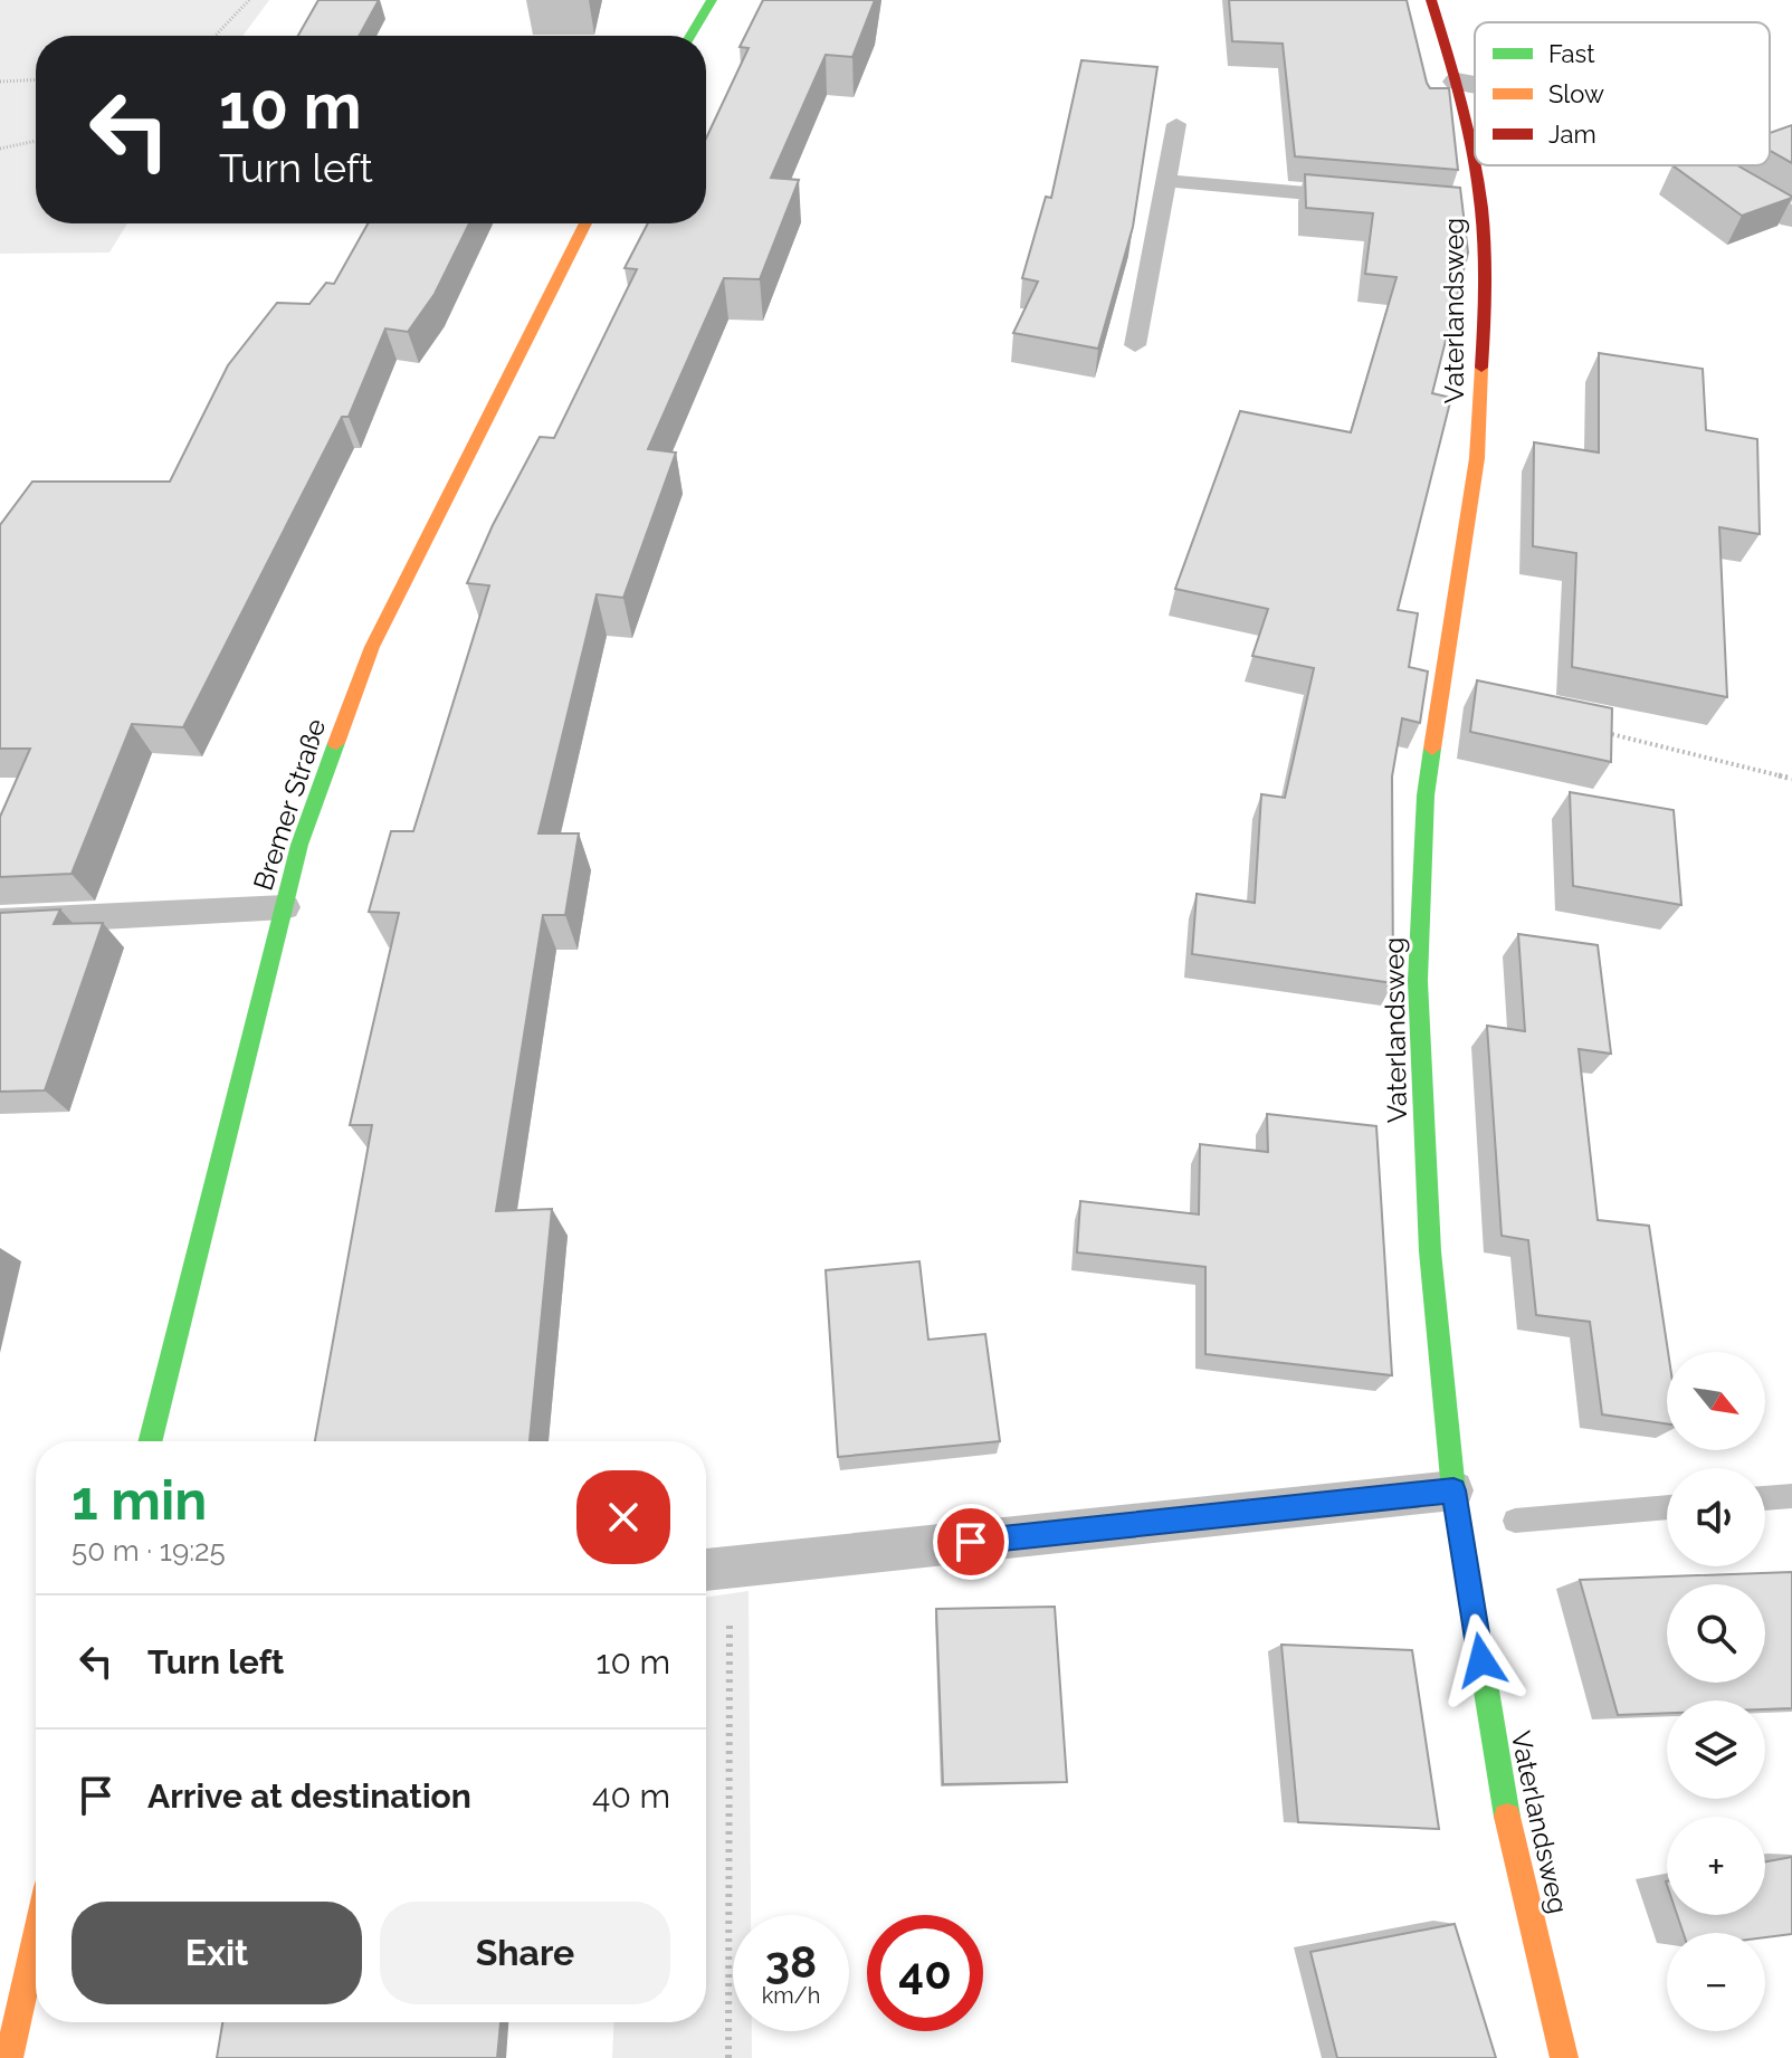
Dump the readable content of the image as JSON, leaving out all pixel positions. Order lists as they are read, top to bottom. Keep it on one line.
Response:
{"streets":{"street":["Vaterlandsweg","Bremer Straße"]},"legend":["Fast","Slow","Jam"],"north":"bottom right","page":{"turn":["10 m","Turn left"],"map_buttons":["+","−"],"heading":["1 min","50 m · 19:25"],"list":[{"name":"Turn left","value":"10 m"},{"name":"Arrive at destination","value":"40 m"}],"buttons":["Exit","Share"],"speed":"38 km/h","limit":"40"}}
